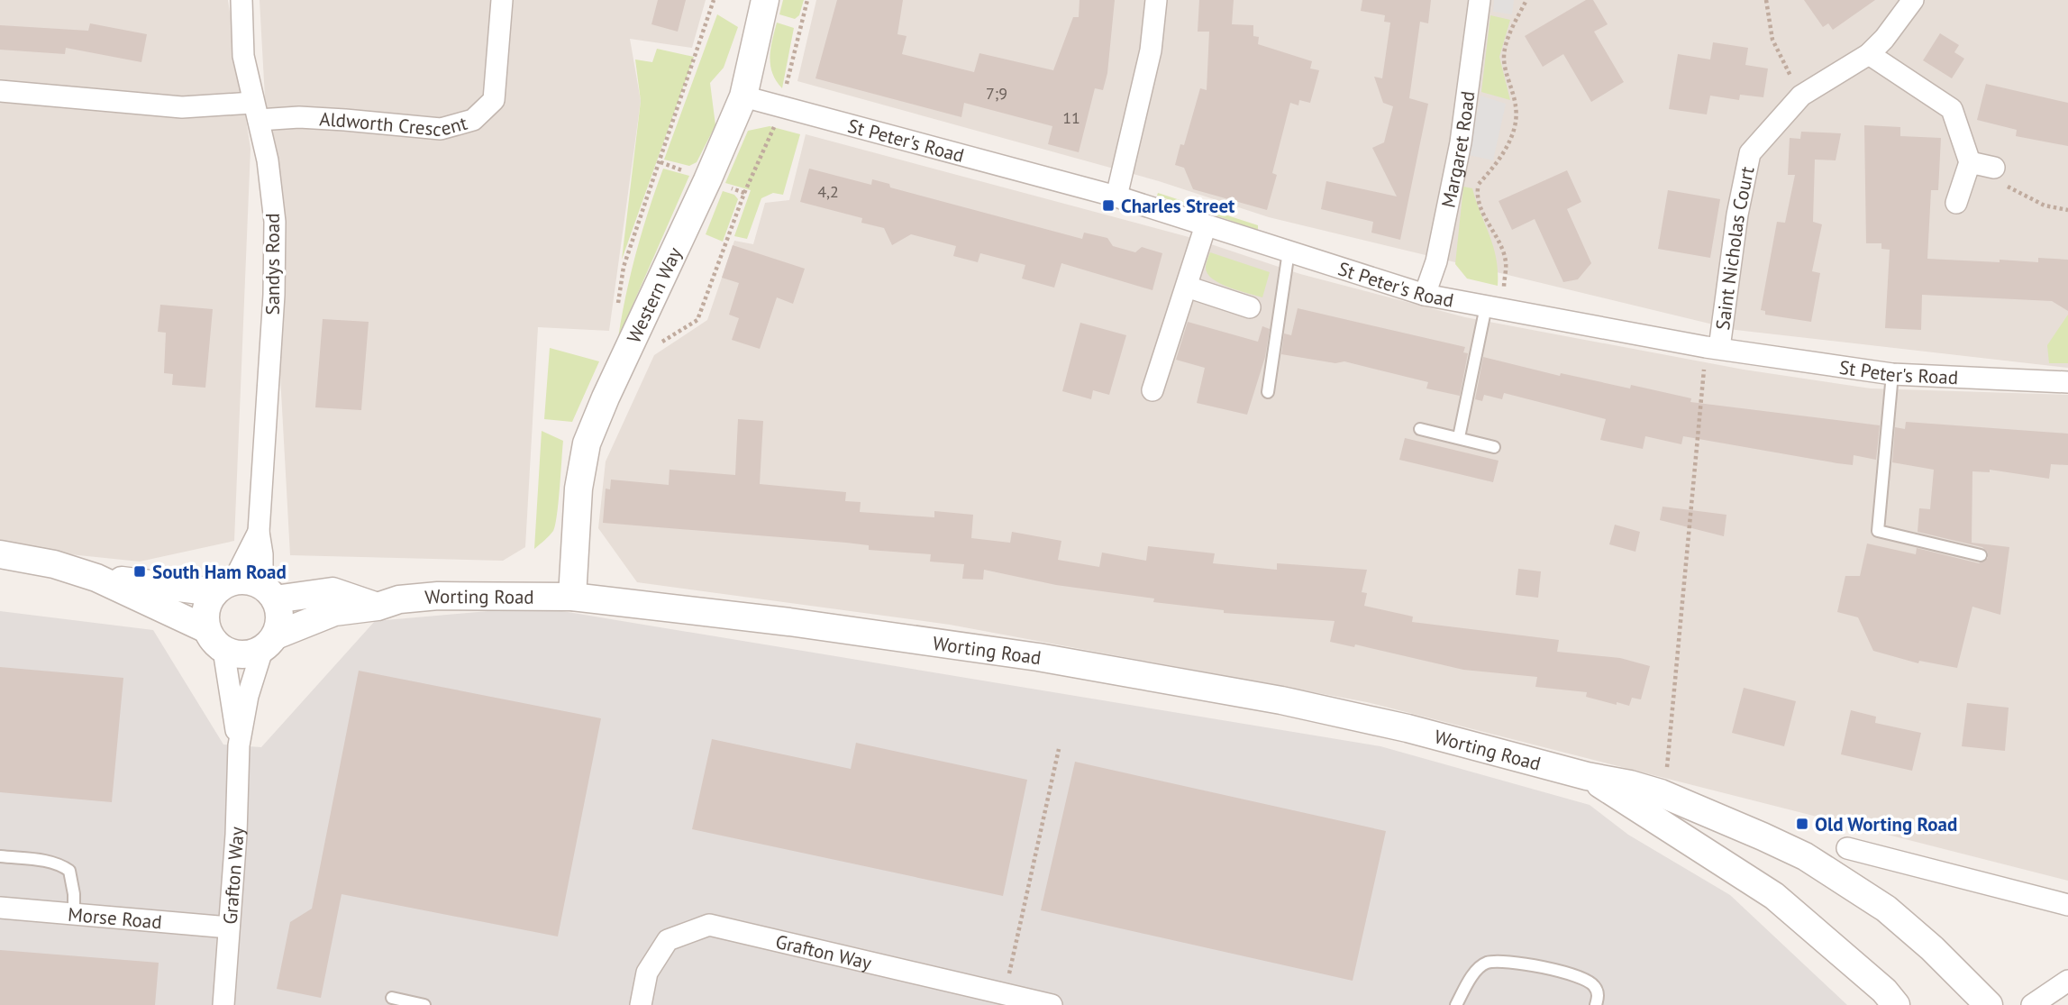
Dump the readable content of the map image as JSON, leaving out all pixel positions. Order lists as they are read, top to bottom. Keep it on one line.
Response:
{"streets":{"street":["Aldworth Crescent","St Peter's Road","Margaret Road","Saint Nicholas Court","Sandys Road","Western Way","Worting Road","Grafton Way","Morse Road"]},"crossings":[["Aldworth Crescent","Sandys Road"],["St Peter's Road","Margaret Road"],["St Peter's Road","Saint Nicholas Court"],["St Peter's Road","Western Way"],["Sandys Road","Worting Road"],["Sandys Road","Grafton Way"],["Western Way","Worting Road"],["Worting Road","Grafton Way"],["Grafton Way","Morse Road"]],"places":{"transit":["Charles Street","South Ham Road","Old Worting Road"]},"house_numbers":["7;9","11","4,2"]}
